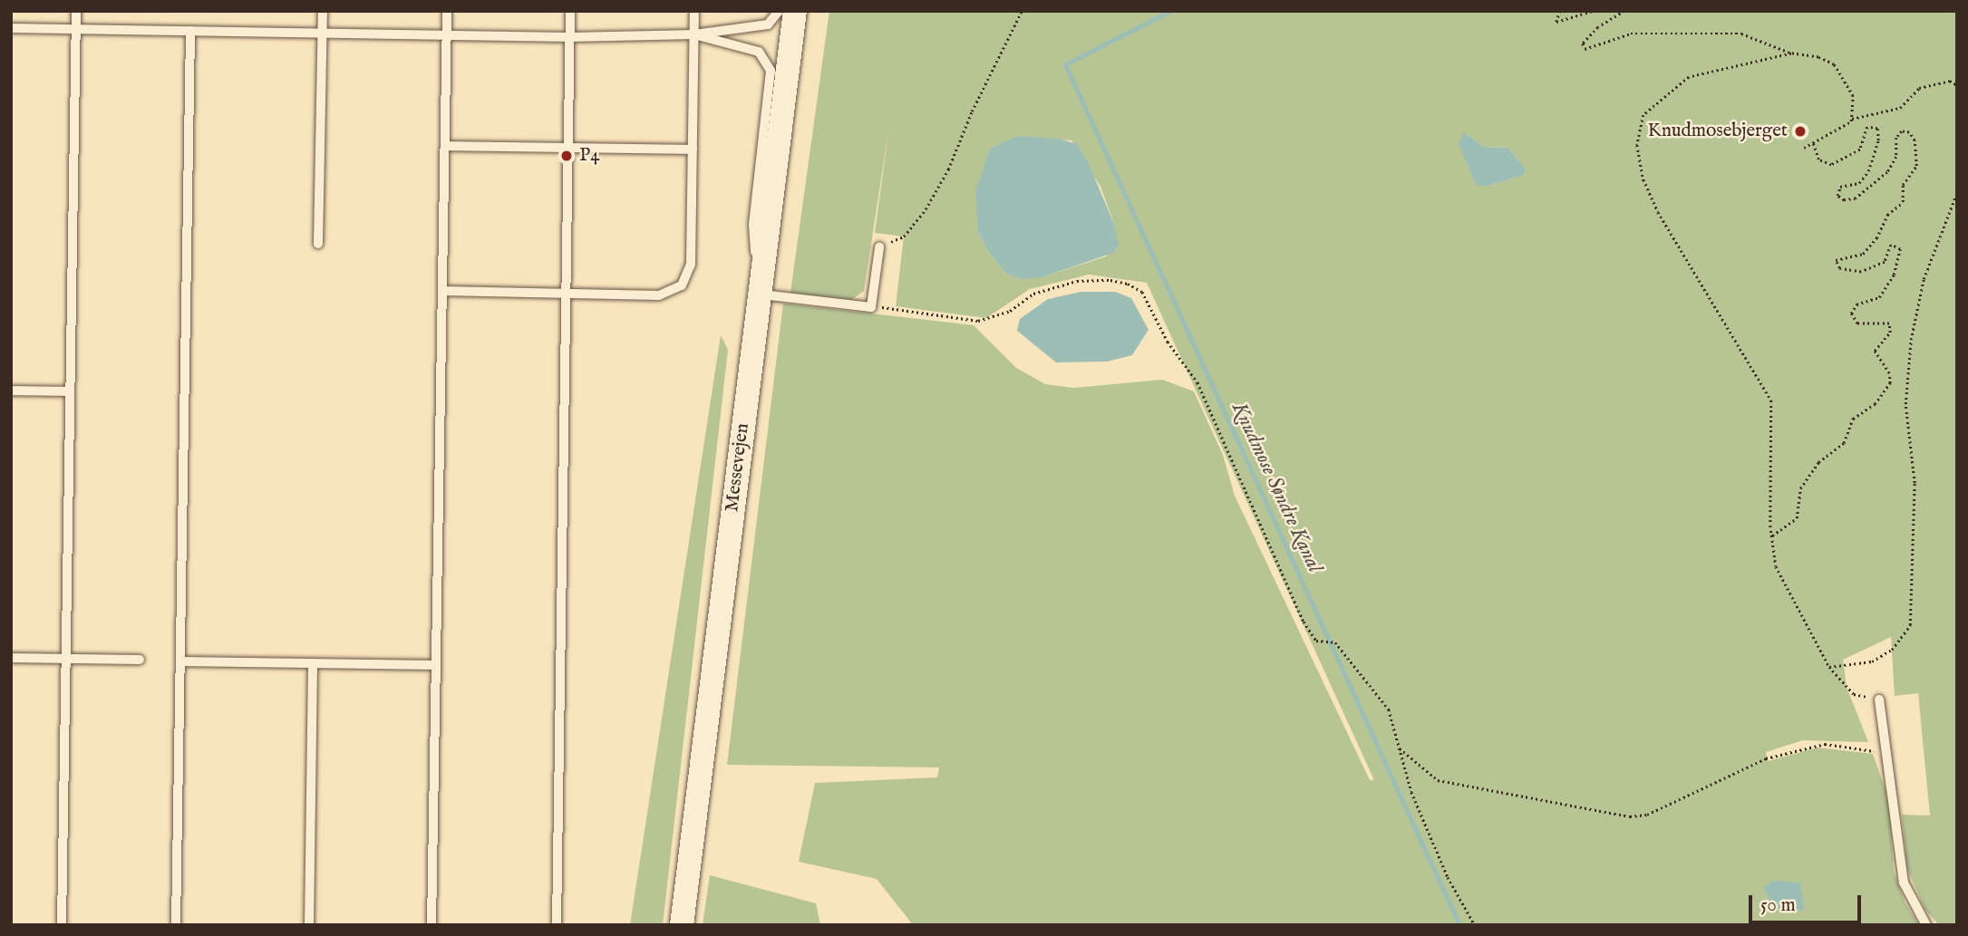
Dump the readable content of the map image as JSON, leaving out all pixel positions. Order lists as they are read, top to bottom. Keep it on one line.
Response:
{"streets":{"main road":["Messevejen"]},"water":["Knudmose Søndre Kanal"],"places":["Knudmosebjerget","P4"],"scale_bar":"50 m"}
